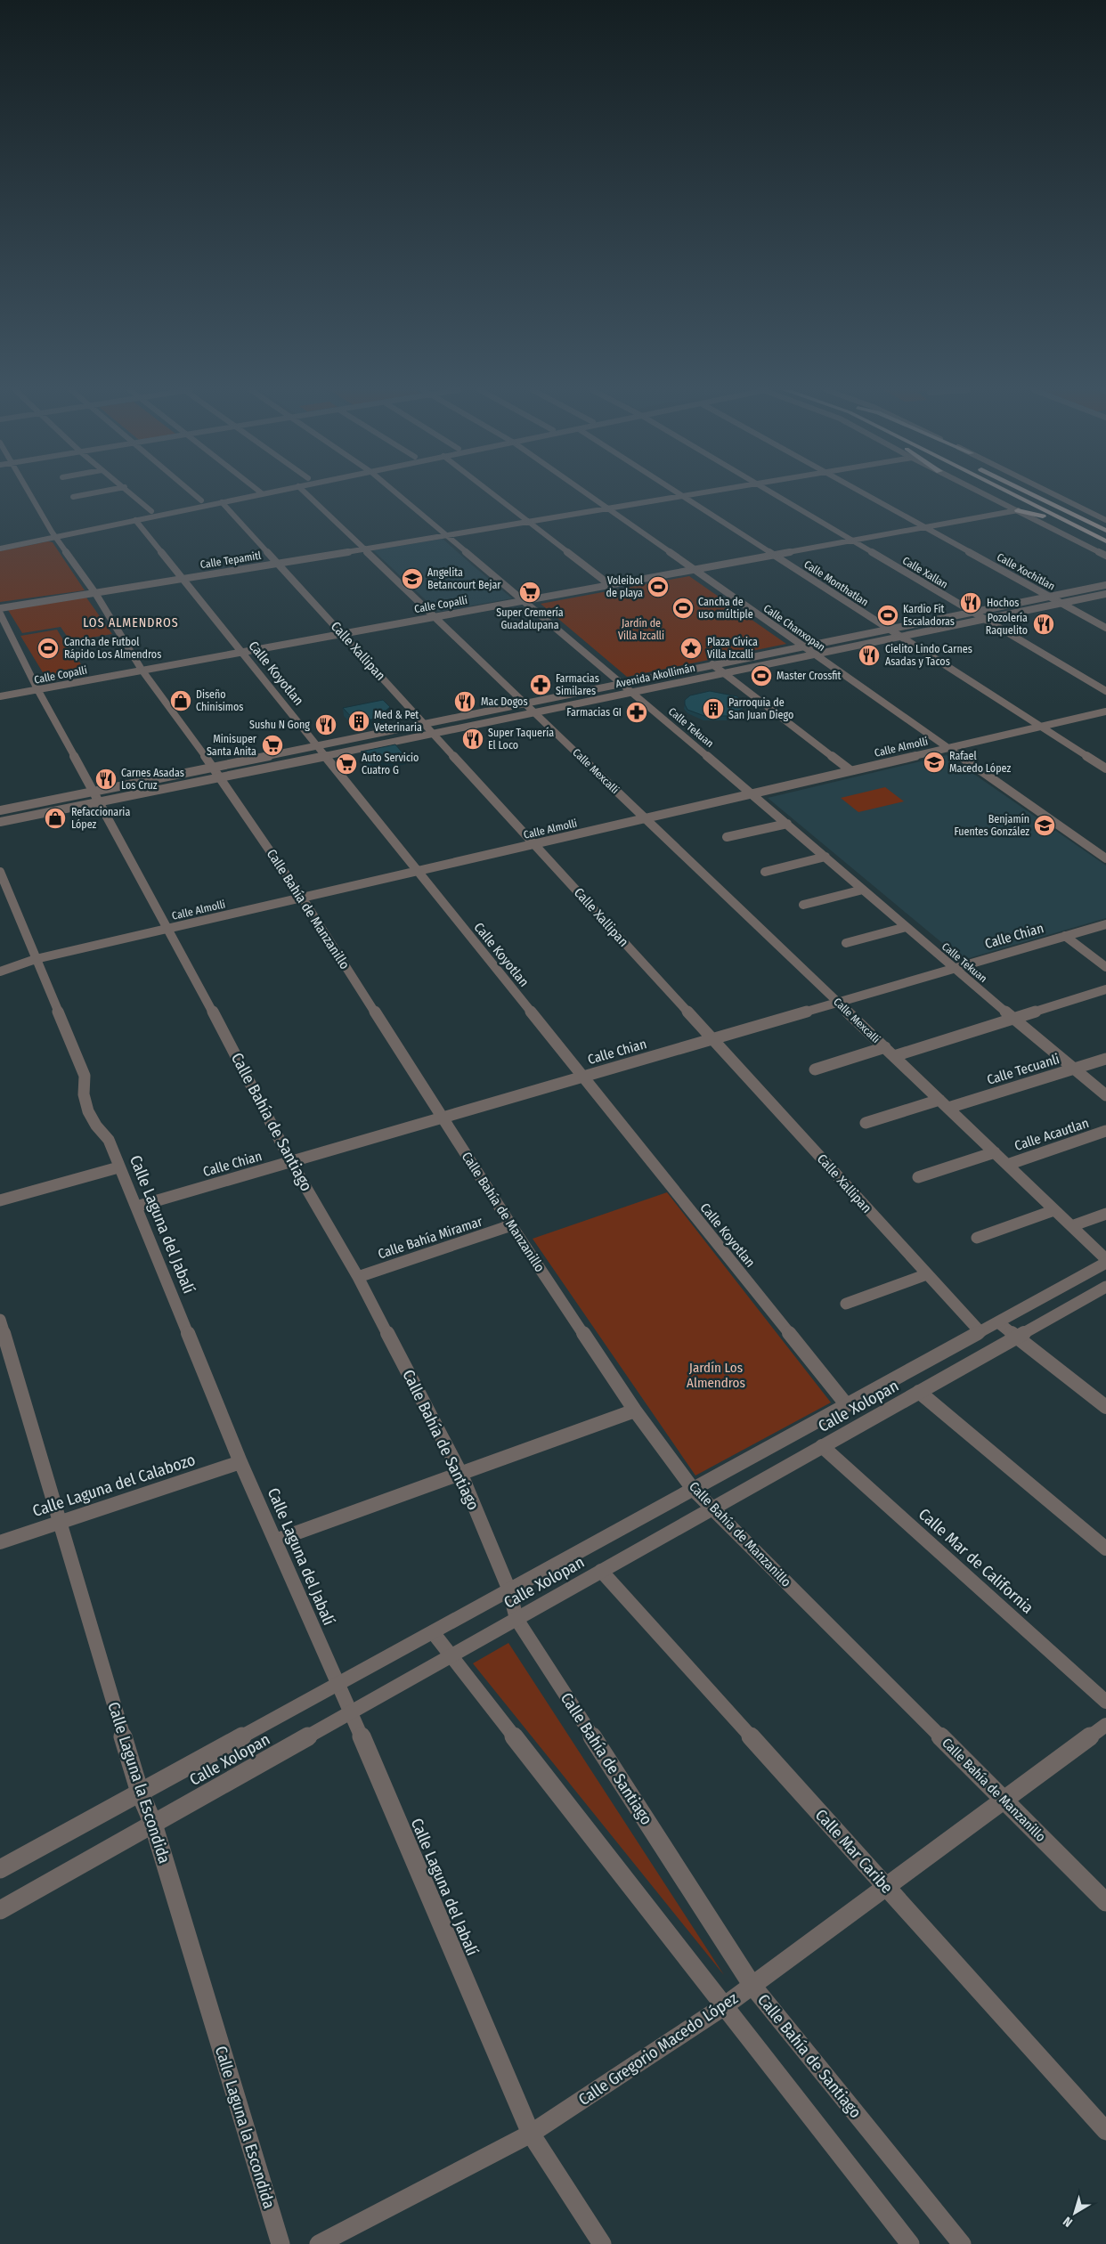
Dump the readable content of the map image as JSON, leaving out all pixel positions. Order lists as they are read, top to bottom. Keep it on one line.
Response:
{"streets":{"street":["Calle Tepamitl","Calle Xochitlan","Calle Xallan","Calle Monthatlan","Calle Copalli","Calle Chanxopan","Calle Xallipan","Calle Koyotlan","Avenida Akollimán","Calle Tekuan","Calle Almolli","Calle Mexcalli","Calle Bahía de Manzanillo","Calle Chian","Calle Tecuanli","Calle Bahía de Santiago","Calle Acautlan","Calle Laguna del Jabalí","Calle Bahía Miramar","Calle Xolopan","Calle Laguna del Calabozo","Calle Mar de California","Calle Laguna la Escondida","Calle Mar Caribe","Calle Gregorio Macedo López"]},"crossings":[["Calle Tepamitl","Calle Monthatlan"],["Calle Tepamitl","Calle Chanxopan"],["Calle Tepamitl","Calle Xallipan"],["Calle Tepamitl","Calle Koyotlan"],["Calle Tepamitl","Calle Tekuan"],["Calle Tepamitl","Calle Mexcalli"],["Calle Tepamitl","Calle Bahía de Manzanillo"],["Calle Xochitlan","Calle Copalli"],["Calle Xochitlan","Avenida Akollimán"],["Calle Xallan","Calle Copalli"],["Calle Xallan","Avenida Akollimán"],["Calle Monthatlan","Calle Copalli"],["Calle Monthatlan","Avenida Akollimán"],["Calle Monthatlan","Calle Almolli"],["Calle Copalli","Calle Chanxopan"],["Calle Copalli","Calle Xallipan"],["Calle Copalli","Calle Koyotlan"],["Calle Copalli","Calle Tekuan"],["Calle Copalli","Calle Mexcalli"],["Calle Copalli","Calle Bahía de Manzanillo"],["Calle Copalli","Calle Bahía de Santiago"],["Calle Chanxopan","Avenida Akollimán"],["Calle Chanxopan","Calle Almolli"],["Calle Xallipan","Avenida Akollimán"],["Calle Xallipan","Calle Almolli"],["Calle Xallipan","Calle Chian"],["Calle Xallipan","Calle Xolopan"],["Calle Koyotlan","Avenida Akollimán"],["Calle Koyotlan","Calle Almolli"],["Calle Koyotlan","Calle Chian"],["Calle Koyotlan","Calle Xolopan"],["Avenida Akollimán","Calle Tekuan"],["Avenida Akollimán","Calle Mexcalli"],["Avenida Akollimán","Calle Bahía de Manzanillo"],["Avenida Akollimán","Calle Bahía de Santiago"],["Calle Tekuan","Calle Almolli"],["Calle Tekuan","Calle Chian"],["Calle Tekuan","Calle Tecuanli"],["Calle Almolli","Calle Mexcalli"],["Calle Almolli","Calle Bahía de Manzanillo"],["Calle Almolli","Calle Bahía de Santiago"],["Calle Almolli","Calle Laguna del Jabalí"],["Calle Mexcalli","Calle Chian"],["Calle Mexcalli","Calle Tecuanli"],["Calle Mexcalli","Calle Acautlan"],["Calle Bahía de Manzanillo","Calle Chian"],["Calle Bahía de Manzanillo","Calle Bahía Miramar"],["Calle Bahía de Manzanillo","Calle Xolopan"],["Calle Bahía de Manzanillo","Calle Gregorio Macedo López"],["Calle Chian","Calle Bahía de Santiago"],["Calle Chian","Calle Laguna del Jabalí"],["Calle Bahía de Santiago","Calle Bahía Miramar"],["Calle Bahía de Santiago","Calle Xolopan"],["Calle Bahía de Santiago","Calle Gregorio Macedo López"],["Calle Laguna del Jabalí","Calle Xolopan"],["Calle Laguna del Jabalí","Calle Laguna del Calabozo"],["Calle Laguna del Jabalí","Calle Gregorio Macedo López"],["Calle Xolopan","Calle Mar de California"],["Calle Xolopan","Calle Laguna la Escondida"],["Calle Xolopan","Calle Mar Caribe"],["Calle Laguna del Calabozo","Calle Laguna la Escondida"],["Calle Mar Caribe","Calle Gregorio Macedo López"]],"districts":["LOS ALMENDROS"],"parks":["Jardín de Villa Izcalli","Jardín Los Almendros"],"places":{"school or university":["Angelita Betancourt Bejar","Rafael Macedo López","Benjamín Fuentes González"],"sports":["Voleibol de playa","Cancha de uso múltiple","Kardio Fit Escaladoras","Cancha de Futbol Rápido Los Almendros","Master Crossfit"],"supermarket":["Super Cremería Guadalupana","Minisuper Santa Anita","Auto Servicio Cuatro G"],"restaurant":["Hochos","Pozolería Raquelito","Cielito Lindo Carnes Asadas y Tacos","Mac Dogos","Sushu N Gong","Super Taquería El Loco","Carnes Asadas Los Cruz"],"place":["Plaza Cívica Villa Izcalli"],"pharmacy":["Farmacias Similares","Farmacias GI"],"shop":["Diseño Chinisimos","Refaccionaria López"],"building":["Parroquia de San Juan Diego","Med & Pet Veterinaria"]},"north":"bottom left"}
